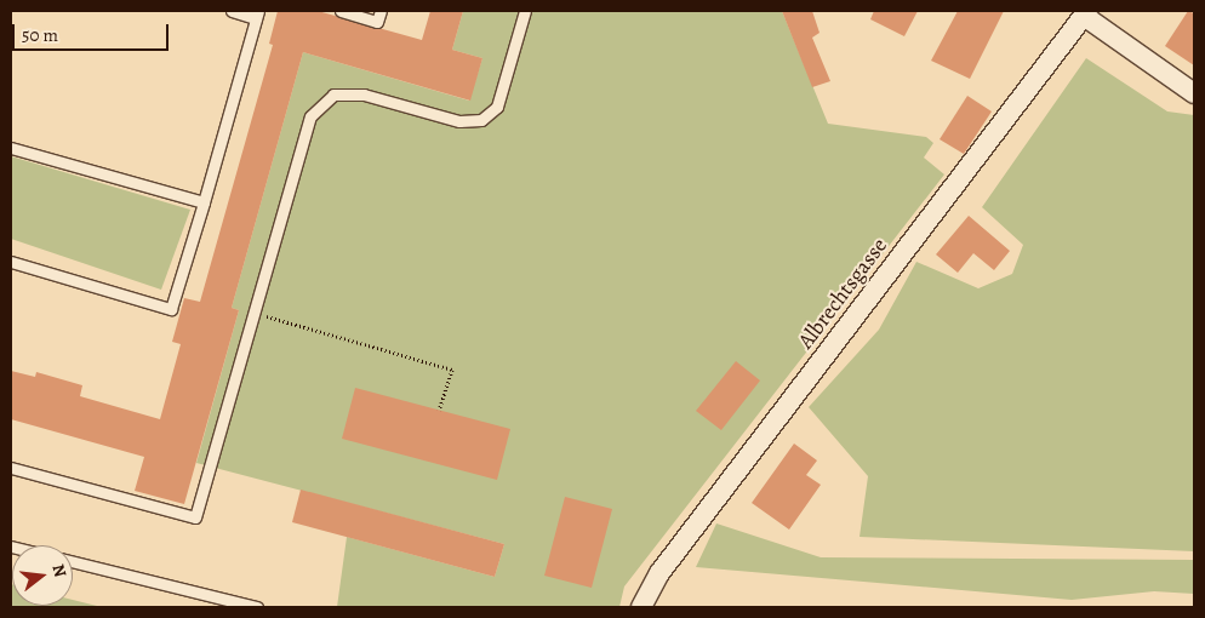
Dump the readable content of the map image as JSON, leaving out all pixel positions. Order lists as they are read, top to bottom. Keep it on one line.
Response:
{"streets":{"street":["Albrechtsgasse"]},"scale_bar":"50 m","north":"right"}
